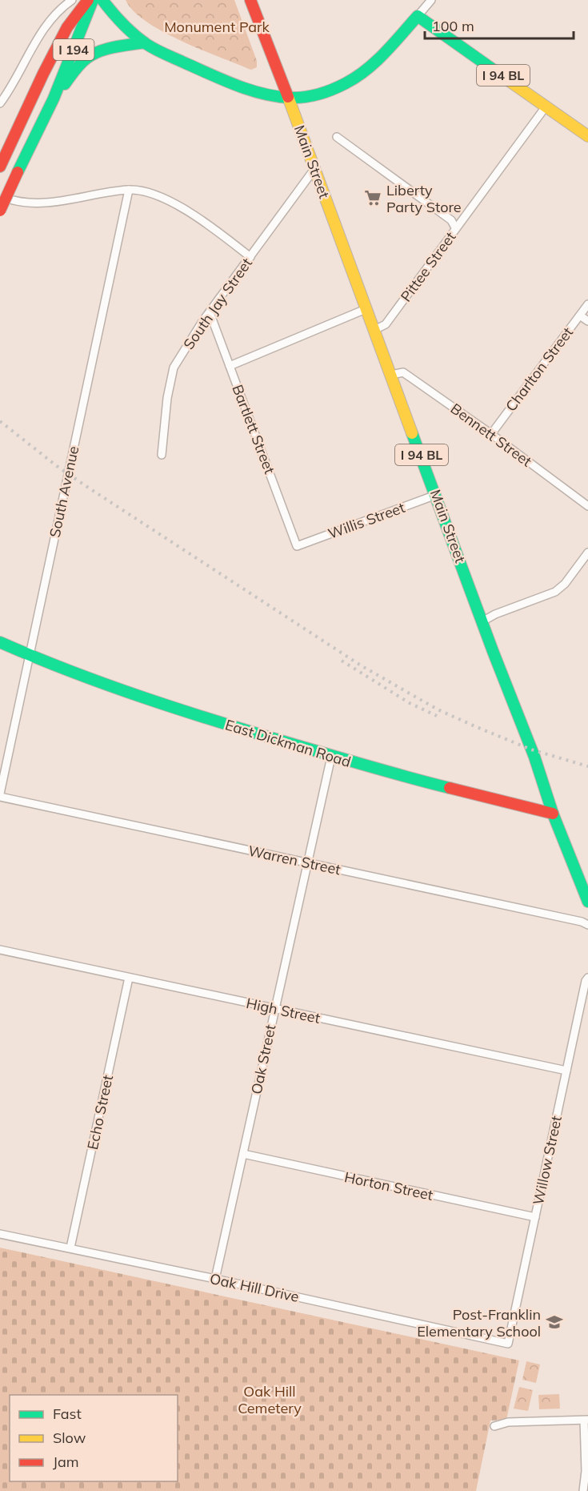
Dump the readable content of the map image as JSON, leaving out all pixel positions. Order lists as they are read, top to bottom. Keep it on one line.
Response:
{"streets":{"main road":["I 194","I 94 BL","Main Street","East Dickman Road"],"street":["Pittee Street","South Jay Street","Charlton Street","Bartlett Street","Bennett Street","South Avenue","Willis Street","Warren Street","High Street","Oak Street","Echo Street","Willow Street","Horton Street","Oak Hill Drive"]},"crossings":[["I 94 BL","Pittee Street"],["Main Street","Pittee Street"],["Main Street","South Jay Street"],["Main Street","Bennett Street"],["Main Street","Willis Street"],["Main Street","East Dickman Road"],["South Jay Street","Bartlett Street"],["Charlton Street","Bennett Street"],["Bartlett Street","Willis Street"],["South Avenue","East Dickman Road"],["South Avenue","Warren Street"],["East Dickman Road","Oak Street"],["Warren Street","Oak Street"],["High Street","Oak Street"],["High Street","Echo Street"],["High Street","Willow Street"],["Oak Street","Horton Street"],["Oak Street","Oak Hill Drive"],["Echo Street","Oak Hill Drive"],["Willow Street","Horton Street"],["Willow Street","Oak Hill Drive"]],"parks":["Monument Park","Oak Hill Cemetery"],"places":{"supermarket":["Liberty Party Store"],"school or university":["Post-Franklin Elementary School"]},"legend":["Fast","Slow","Jam"],"scale_bar":"100 m"}
